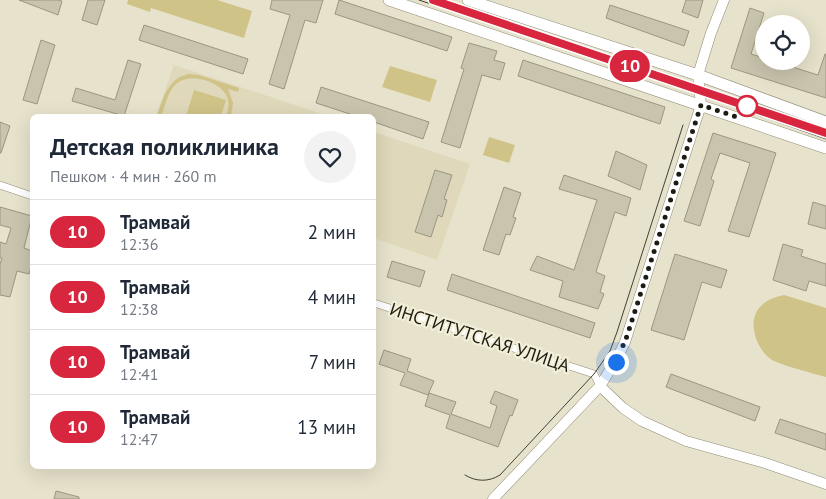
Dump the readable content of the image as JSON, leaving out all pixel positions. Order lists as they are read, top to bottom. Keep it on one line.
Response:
{"streets":{"street":["ИНСТИТУТСКАЯ УЛИЦА"]},"lines":["tram line 10"],"page":{"on_map":"10","heading":["Детская поликлиника","Пешком · 4 мин · 260 m"],"list":[{"mark":"10","name":"Трамвай","note":"12:36","value":"2 мин"},{"mark":"10","name":"Трамвай","note":"12:38","value":"4 мин"},{"mark":"10","name":"Трамвай","note":"12:41","value":"7 мин"},{"mark":"10","name":"Трамвай","note":"12:47","value":"13 мин"}]}}
